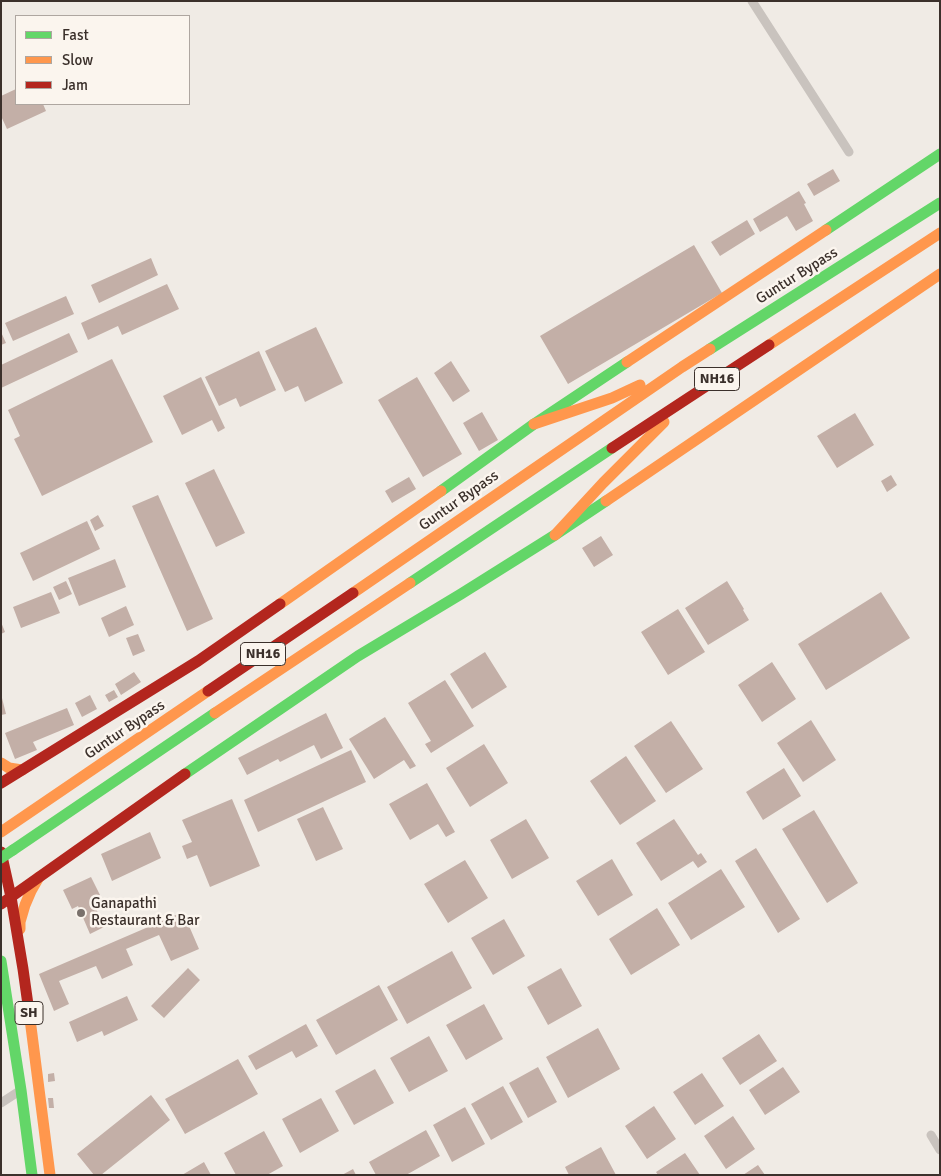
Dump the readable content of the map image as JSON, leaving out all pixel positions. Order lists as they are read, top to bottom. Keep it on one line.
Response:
{"streets":{"main road":["Guntur Bypass","NH16","SH"]},"places":["Ganapathi Restaurant & Bar"],"legend":["Fast","Slow","Jam"]}
